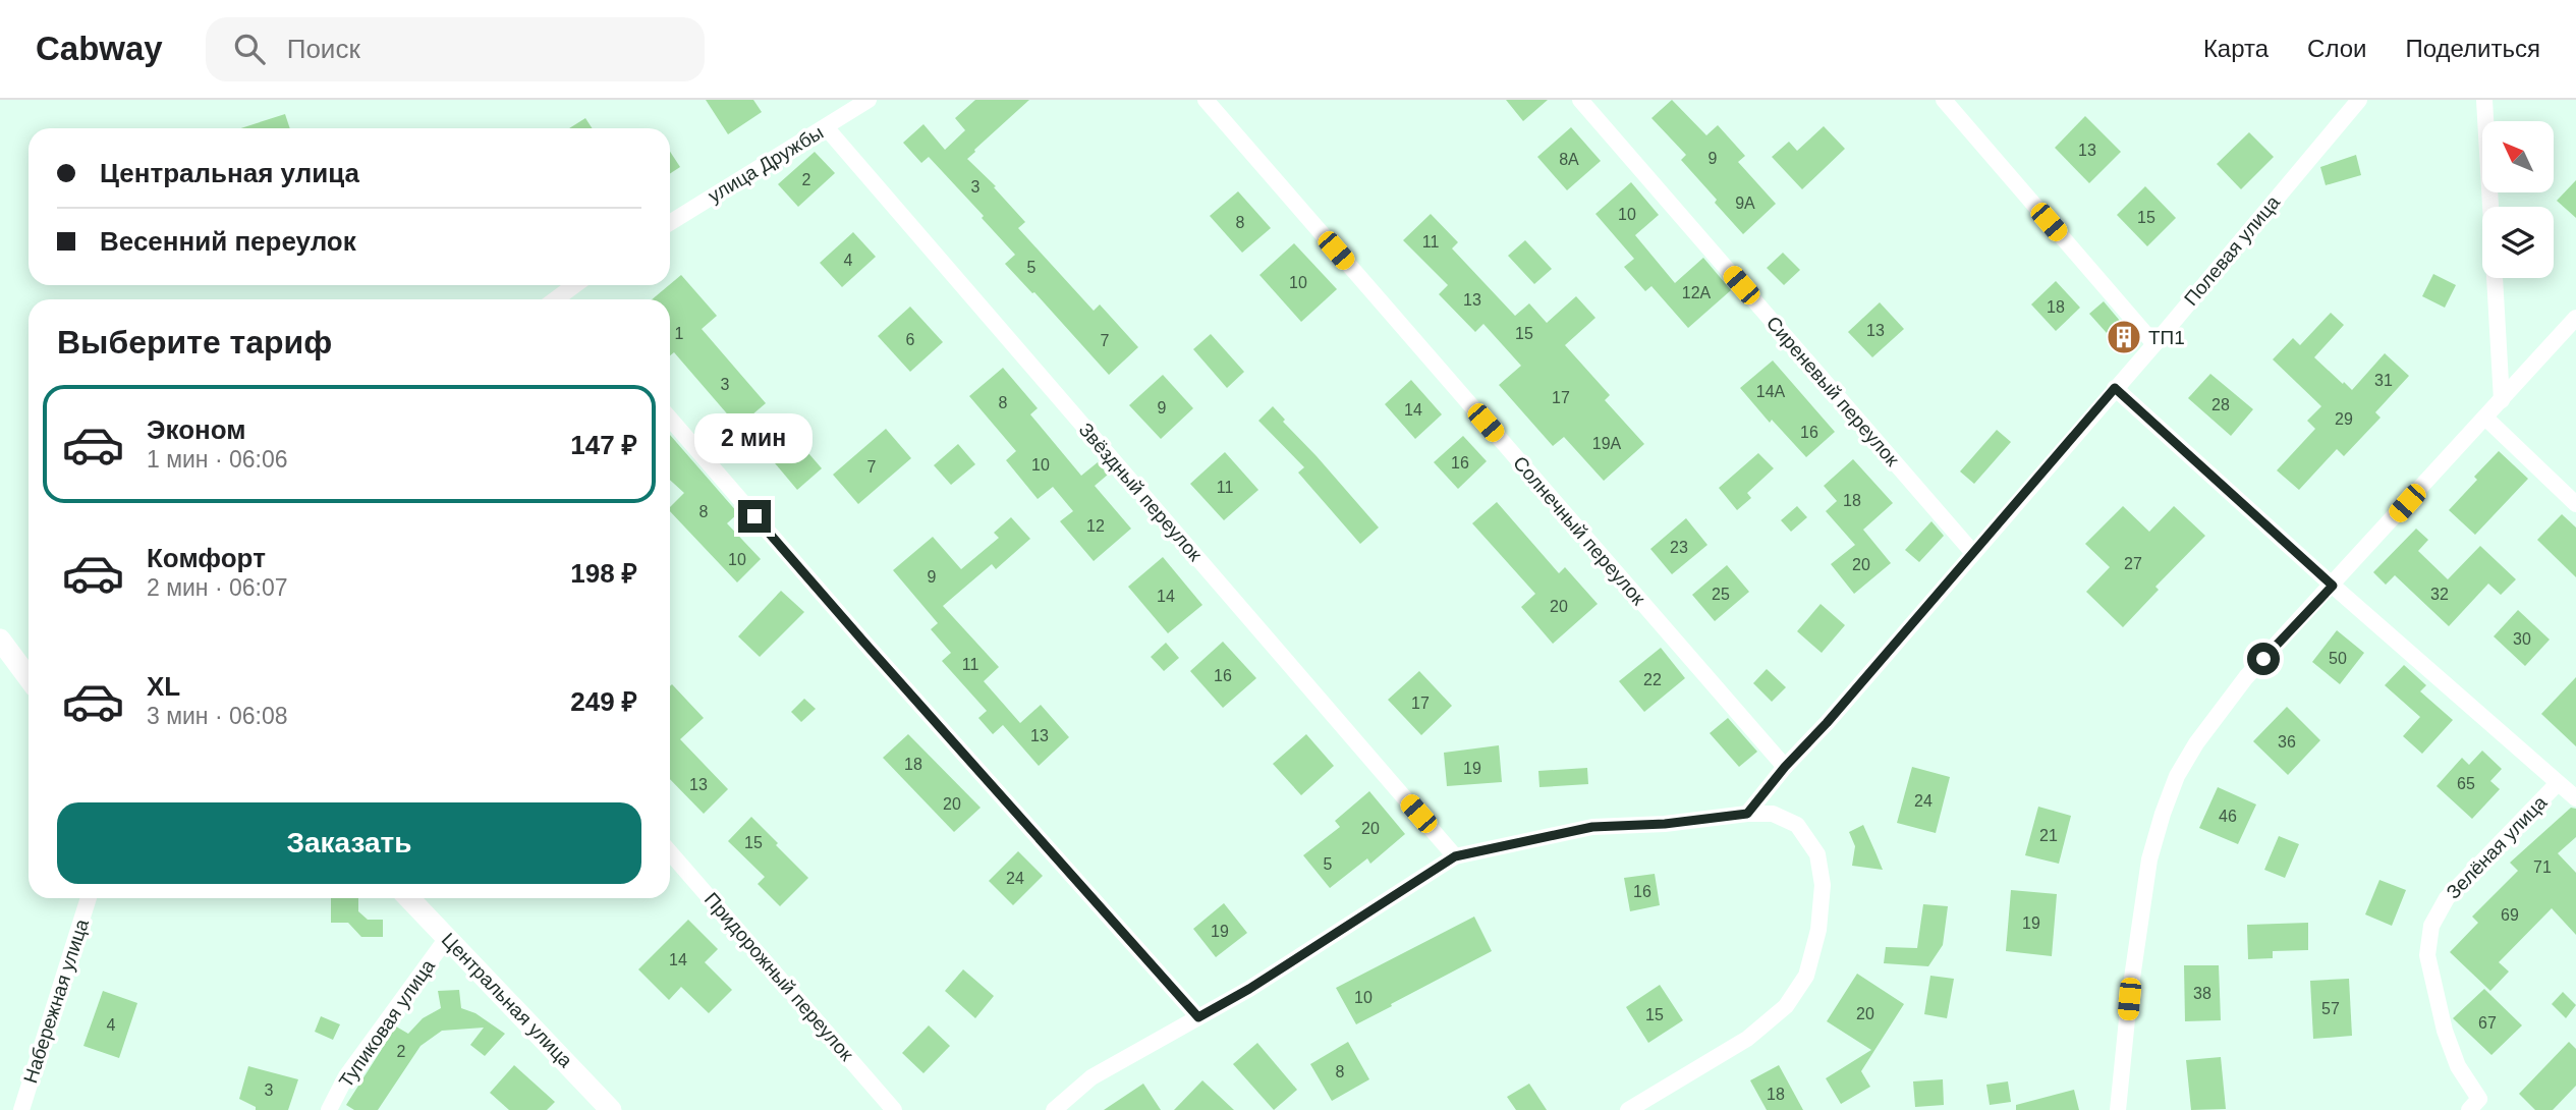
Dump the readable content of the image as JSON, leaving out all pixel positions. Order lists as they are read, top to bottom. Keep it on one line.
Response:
{"streets":{"street":["улица Дружбы","Полевая улица","Сиреневый переулок","Звёздный переулок","Солнечный переулок","Зелёная улица","Придорожный переулок","Центральная улица","Набережная улица","Тупиковая улица"]},"crossings":[["улица Дружбы","Звёздный переулок"],["Полевая улица","Сиреневый переулок"],["Полевая улица","Солнечный переулок"],["Полевая улица","Зелёная улица"],["Центральная улица","Тупиковая улица"]],"places":{"building":["ТП1"]},"house_numbers":["13","9","8А","2","3","9А","10","15","8","11","4","5","10","12А","13","18","13","1","15","6","7","31","3","14А","17","8","28","9","14","29","16","19А","16","10","7","11","18","8","12","23","10","27","20","9","25","32","14","20","30","50","11","16","22","17","13","36","18","19","65","13","24","20","46","20","21","15","5","71","24","16","69","19","19","14","38","10","57","20","15","67","4","2","8","3","18"],"north":"top left","page":{"header":"Cabway","search":"Поиск","nav":["Карта","Слои","Поделиться"],"banner":["Центральная улица","Весенний переулок"],"heading":"Выберите тариф","list":[{"name":"Эконом","note":"1 мин · 06:06","value":"147 ₽"},{"name":"Комфорт","note":"2 мин · 06:07","value":"198 ₽"},{"name":"XL","note":"3 мин · 06:08","value":"249 ₽"}],"bubble":"2 мин","buttons":"Заказать"}}
